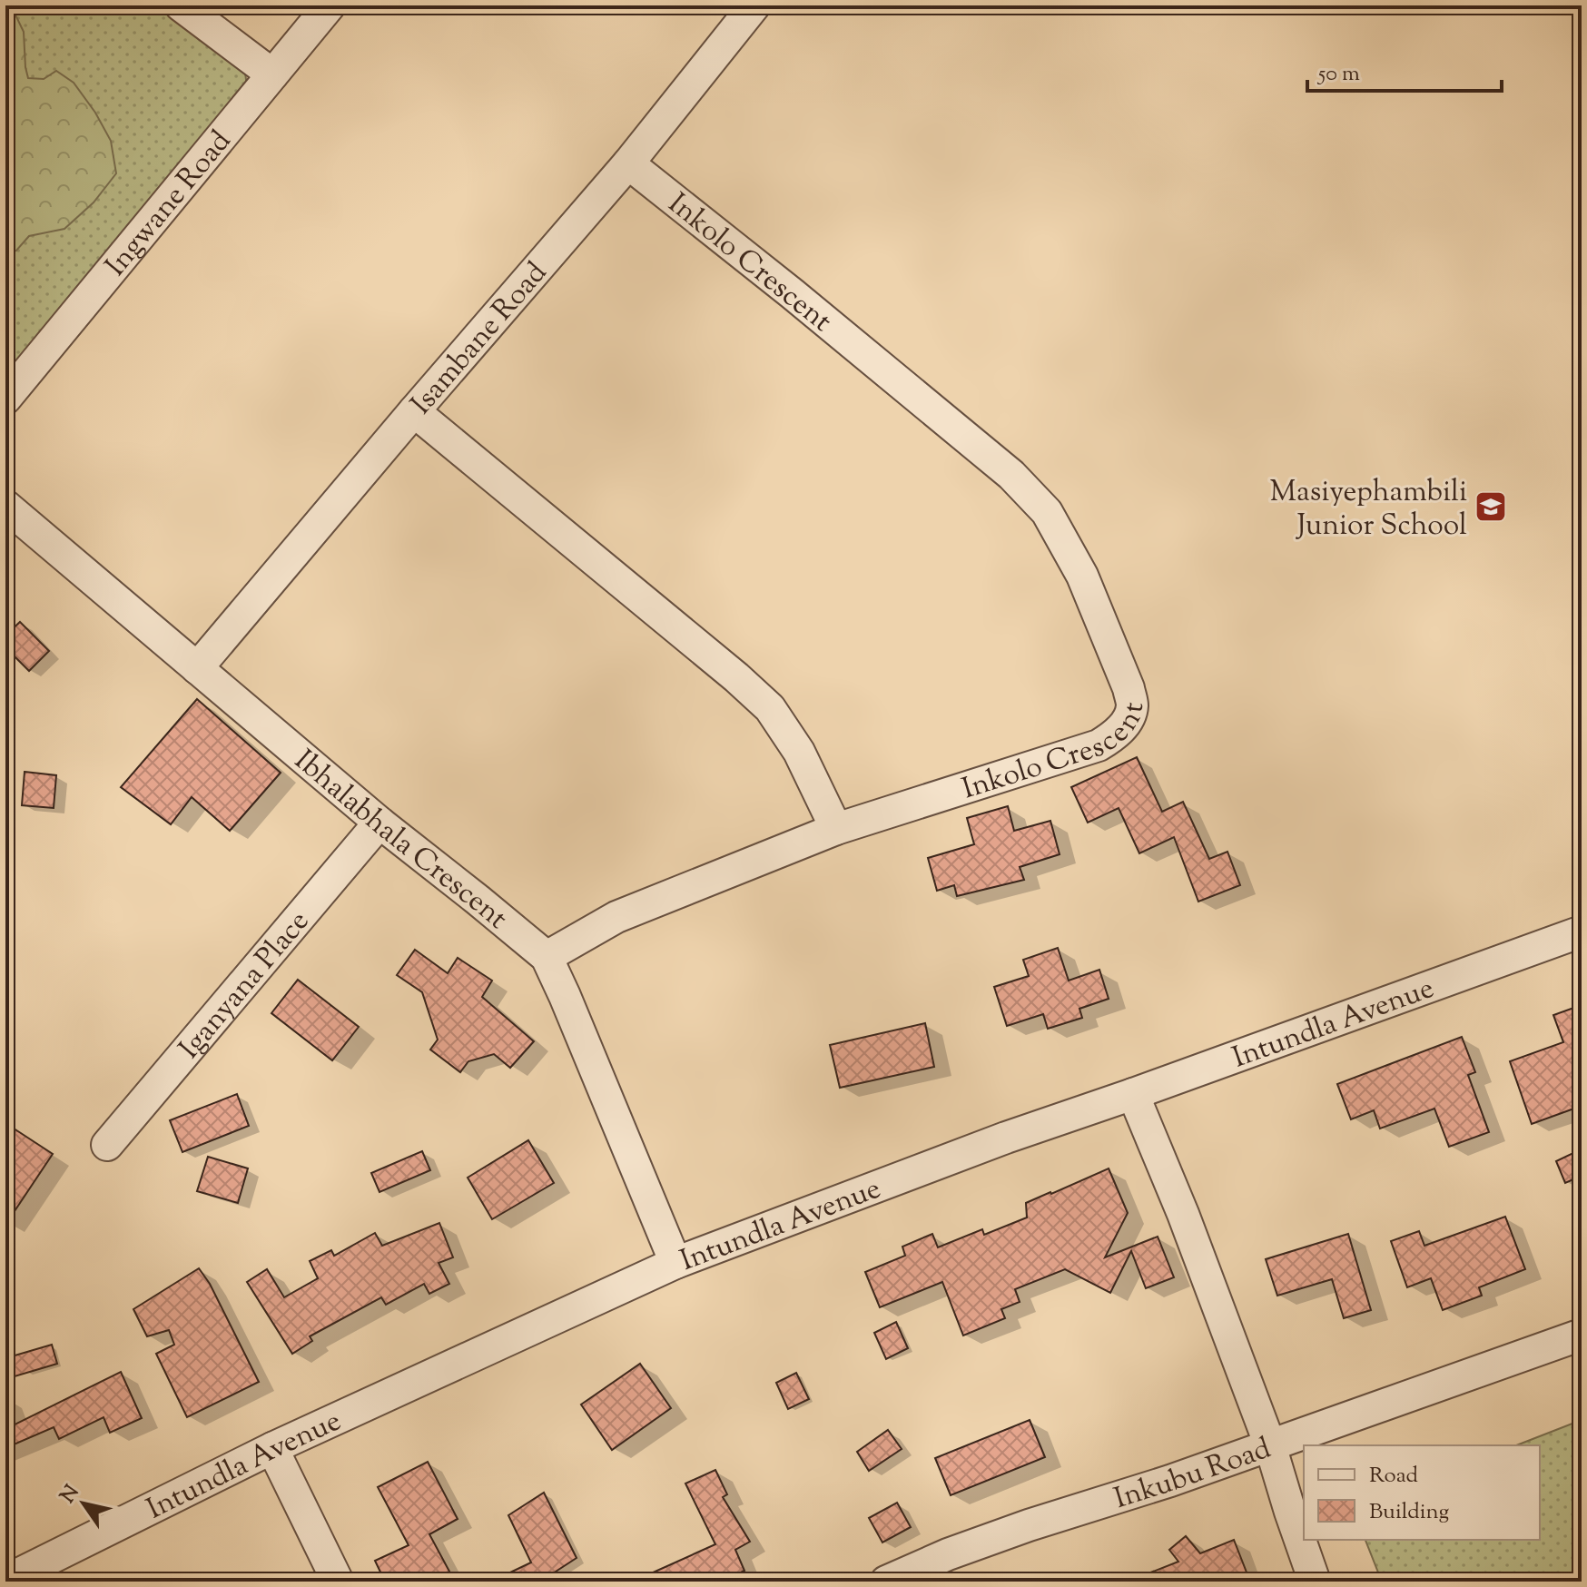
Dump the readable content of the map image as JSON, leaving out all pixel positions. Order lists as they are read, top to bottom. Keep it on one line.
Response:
{"streets":{"street":["Ingwane Road","Inkolo Crescent","Isambane Road","Ibhalabhala Crescent","Iganyana Place","Intundla Avenue","Inkubu Road"]},"crossings":[["Inkolo Crescent","Isambane Road"],["Inkolo Crescent","Ibhalabhala Crescent"],["Isambane Road","Ibhalabhala Crescent"],["Ibhalabhala Crescent","Iganyana Place"],["Ibhalabhala Crescent","Intundla Avenue"]],"places":{"school or university":["Masiyephambili Junior School"]},"legend":["Road","Building"],"scale_bar":"50 m","north":"top left"}
